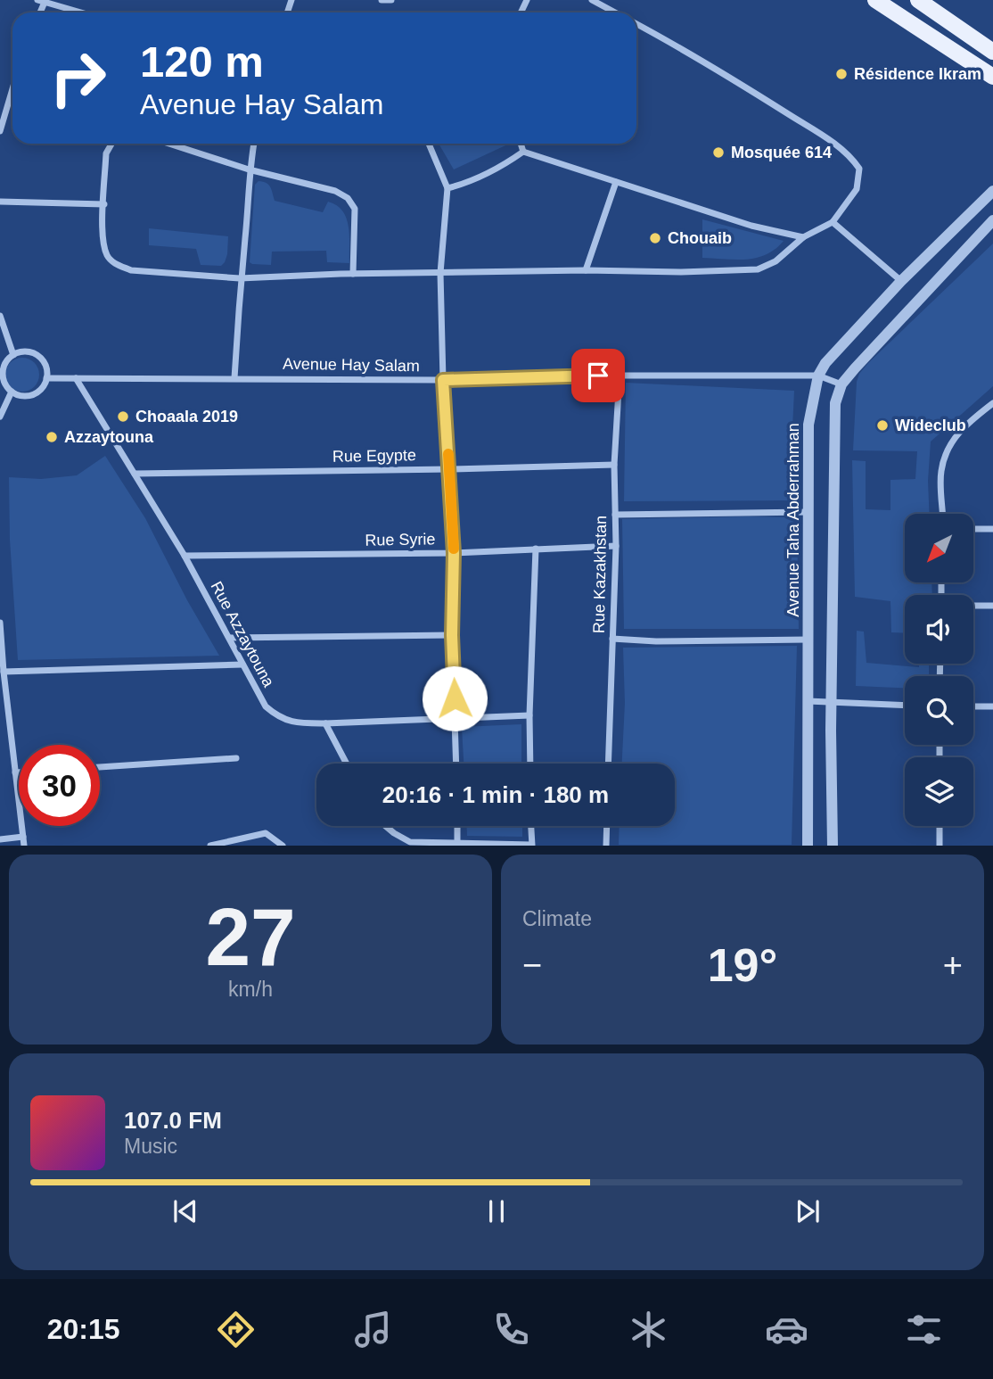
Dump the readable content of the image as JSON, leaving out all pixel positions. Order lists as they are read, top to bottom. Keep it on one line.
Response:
{"streets":{"street":["Avenue Hay Salam","Rue Egypte","Avenue Taha Abderrahman","Rue Syrie","Rue Kazakhstan","Rue Azzaytouna"]},"crossings":[["Avenue Hay Salam","Avenue Taha Abderrahman"],["Avenue Hay Salam","Rue Kazakhstan"],["Avenue Hay Salam","Rue Azzaytouna"],["Rue Egypte","Rue Kazakhstan"],["Rue Egypte","Rue Azzaytouna"],["Rue Syrie","Rue Kazakhstan"],["Rue Syrie","Rue Azzaytouna"]],"places":["Résidence Ikram","Mosquée 614","Chouaib","Choaala 2019","Wideclub","Azzaytouna"],"north":"bottom left","page":{"turn":["120 m","Avenue Hay Salam"],"limit":"30","trip":"20:16 · 1 min · 180 m","tile":[["27","km/h"],"Climate"],"heat":["−","19°","+"],"song":["107.0 FM","Music"],"tabs":"20:15"}}
